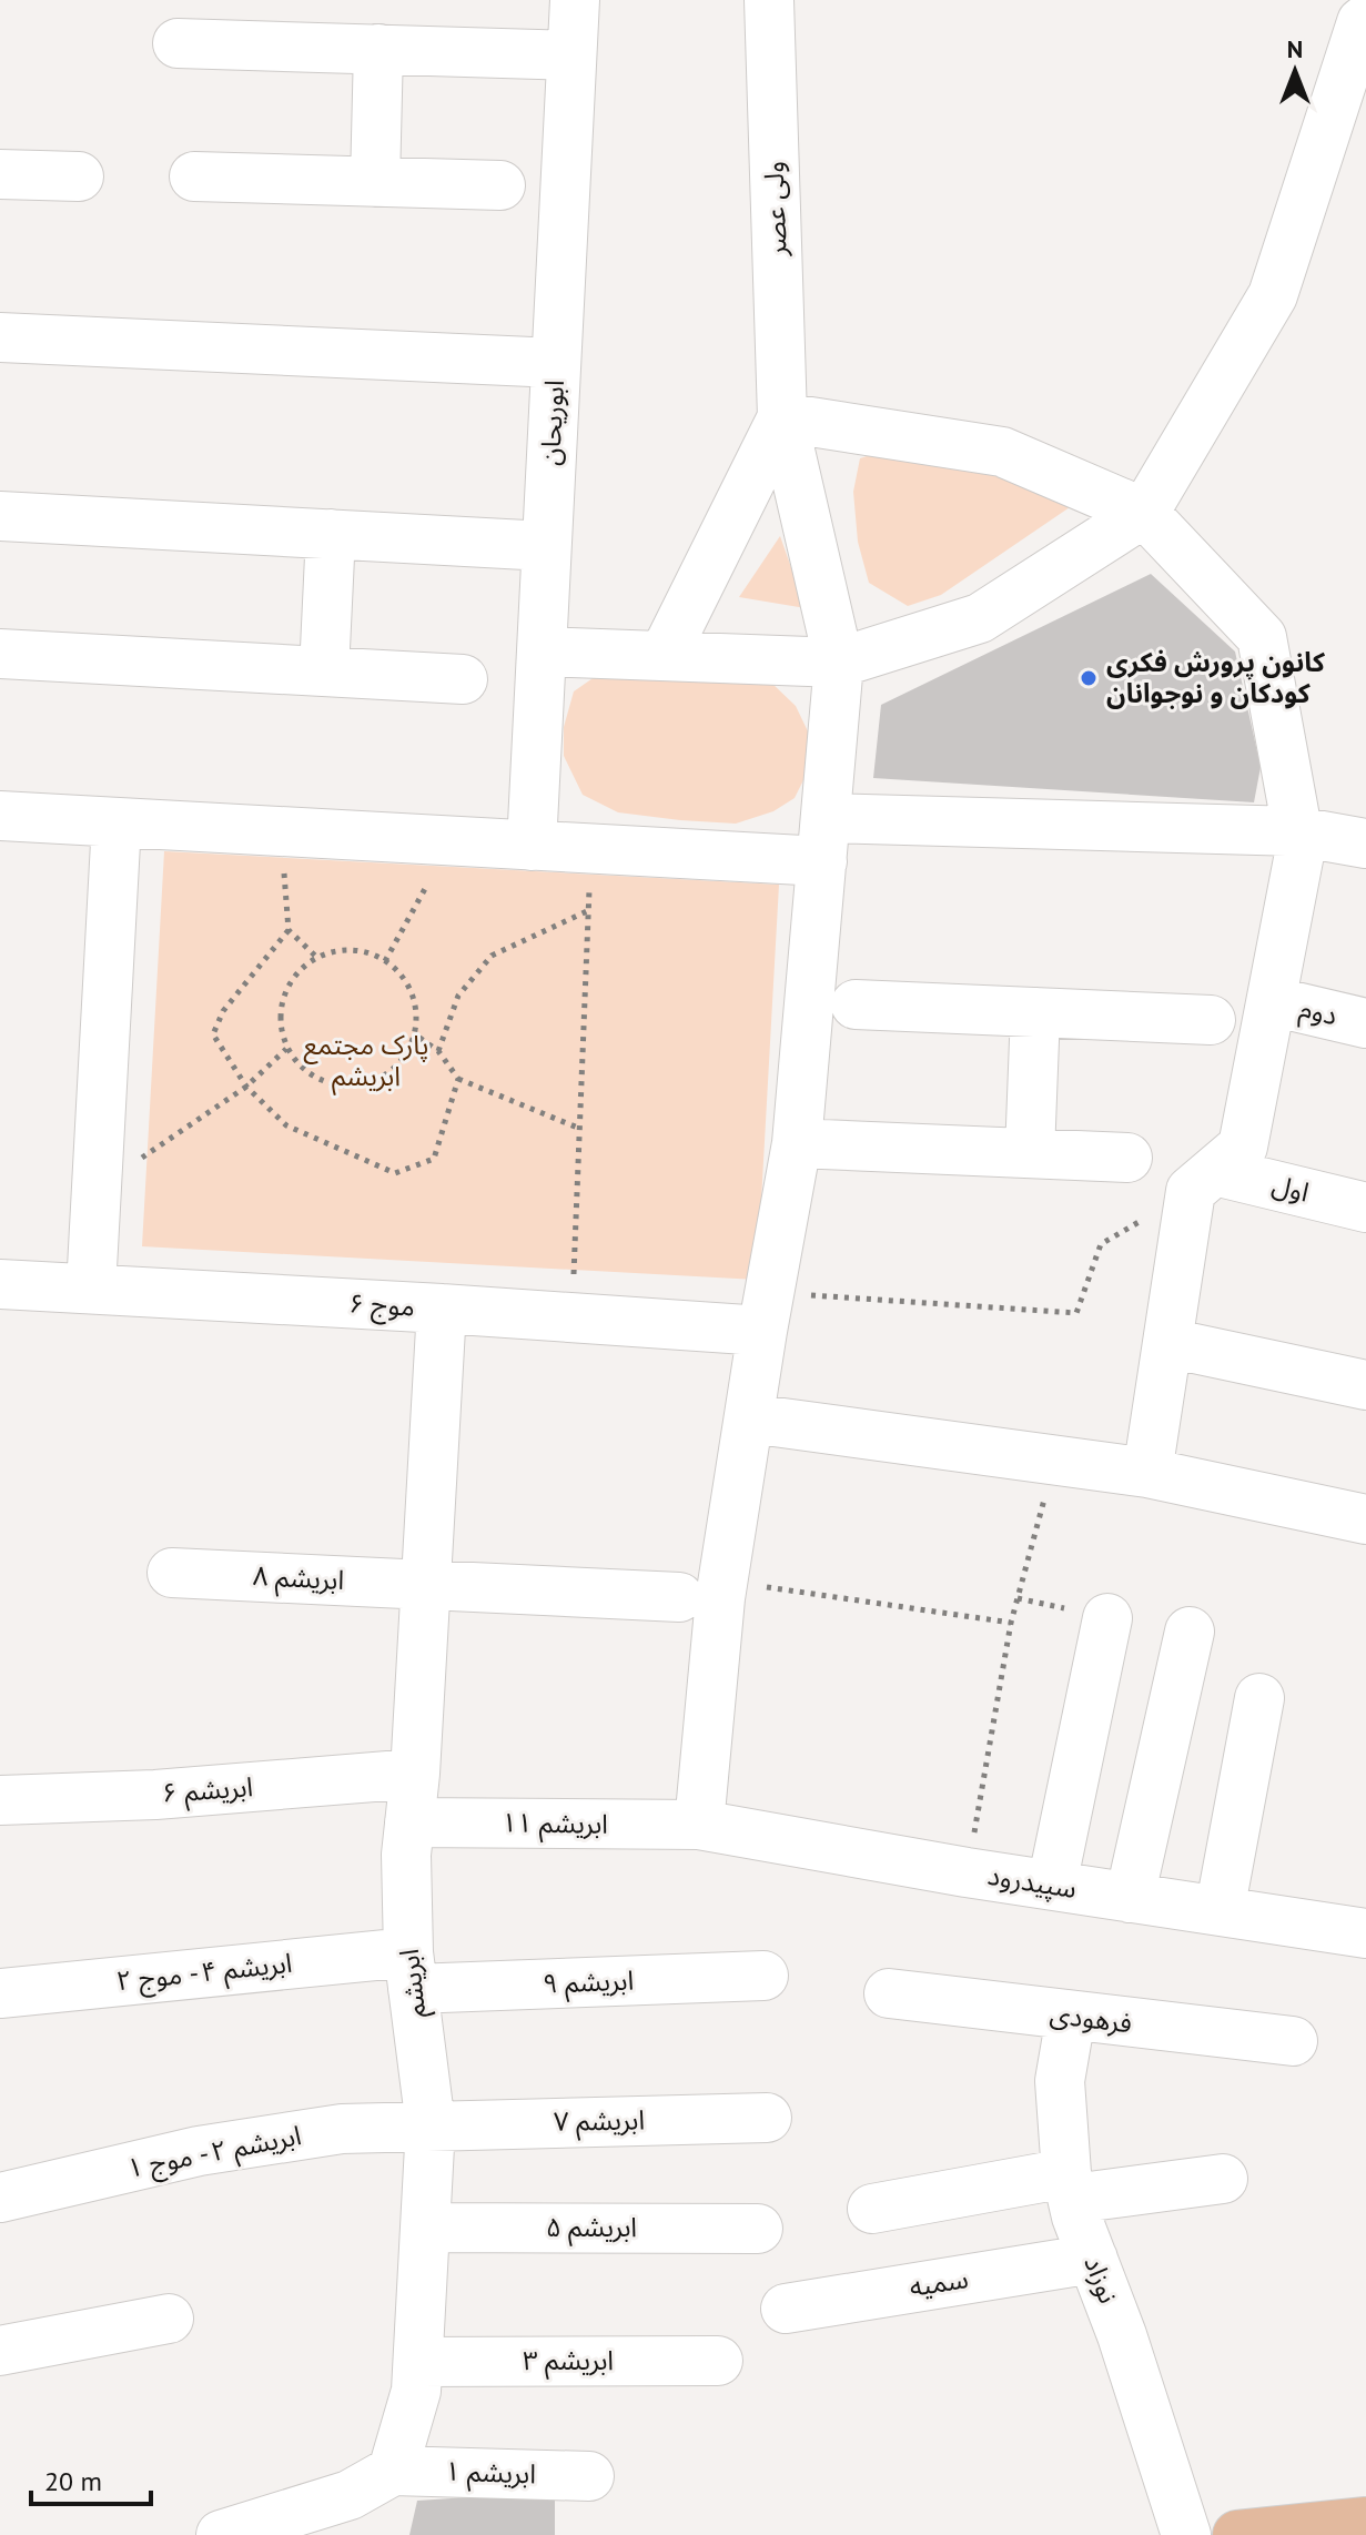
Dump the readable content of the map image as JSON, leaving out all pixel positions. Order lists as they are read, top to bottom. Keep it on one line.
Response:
{"streets":{"street":["ولی عصر","ابوریحان","دوم","اول","موج ۶","ابریشم ۸","ابریشم ۶","ابریشم ۱۱","سپیدرود","ابریشم ۴ - موج ۲","ابریشم ۹","ابریشم","فرهودی","ابریشم ۷","ابریشم ۲ - موج ۱","ابریشم ۵","نوزاد","سمیه","ابریشم ۳","ابریشم ۱"]},"crossings":[["ولی عصر","موج ۶"],["ولی عصر","ابریشم ۱۱"],["ولی عصر","سپیدرود"],["موج ۶","ابریشم"],["ابریشم ۸","ابریشم"],["ابریشم ۶","ابریشم"],["ابریشم ۱۱","سپیدرود"],["ابریشم ۱۱","ابریشم"],["ابریشم ۴ - موج ۲","ابریشم ۹"],["ابریشم ۴ - موج ۲","ابریشم"],["ابریشم ۹","ابریشم"],["ابریشم","ابریشم ۷"],["ابریشم","ابریشم ۲ - موج ۱"],["ابریشم","ابریشم ۵"],["ابریشم","ابریشم ۳"],["ابریشم","ابریشم ۱"],["فرهودی","نوزاد"],["ابریشم ۷","ابریشم ۲ - موج ۱"],["نوزاد","سمیه"]],"parks":["پارک مجتمع ابریشم"],"places":["کانون پرورش فکری کودکان و نوجوانان"],"scale_bar":"20 m","north":"top"}
